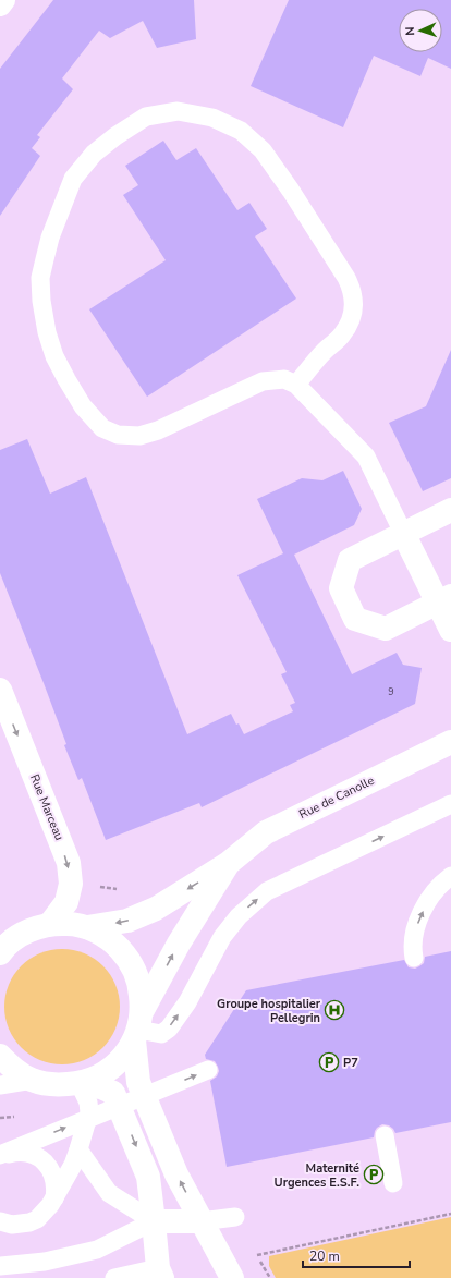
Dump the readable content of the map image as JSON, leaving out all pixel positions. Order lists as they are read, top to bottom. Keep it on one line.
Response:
{"streets":{"street":["Rue de Canolle","Rue Marceau"]},"one_way":["Rue Marceau"],"places":{"hospital":["Groupe hospitalier Pellegrin"],"parking":["P7","Maternité Urgences E.S.F."]},"house_numbers":["9"],"scale_bar":"20 m","north":"left"}
